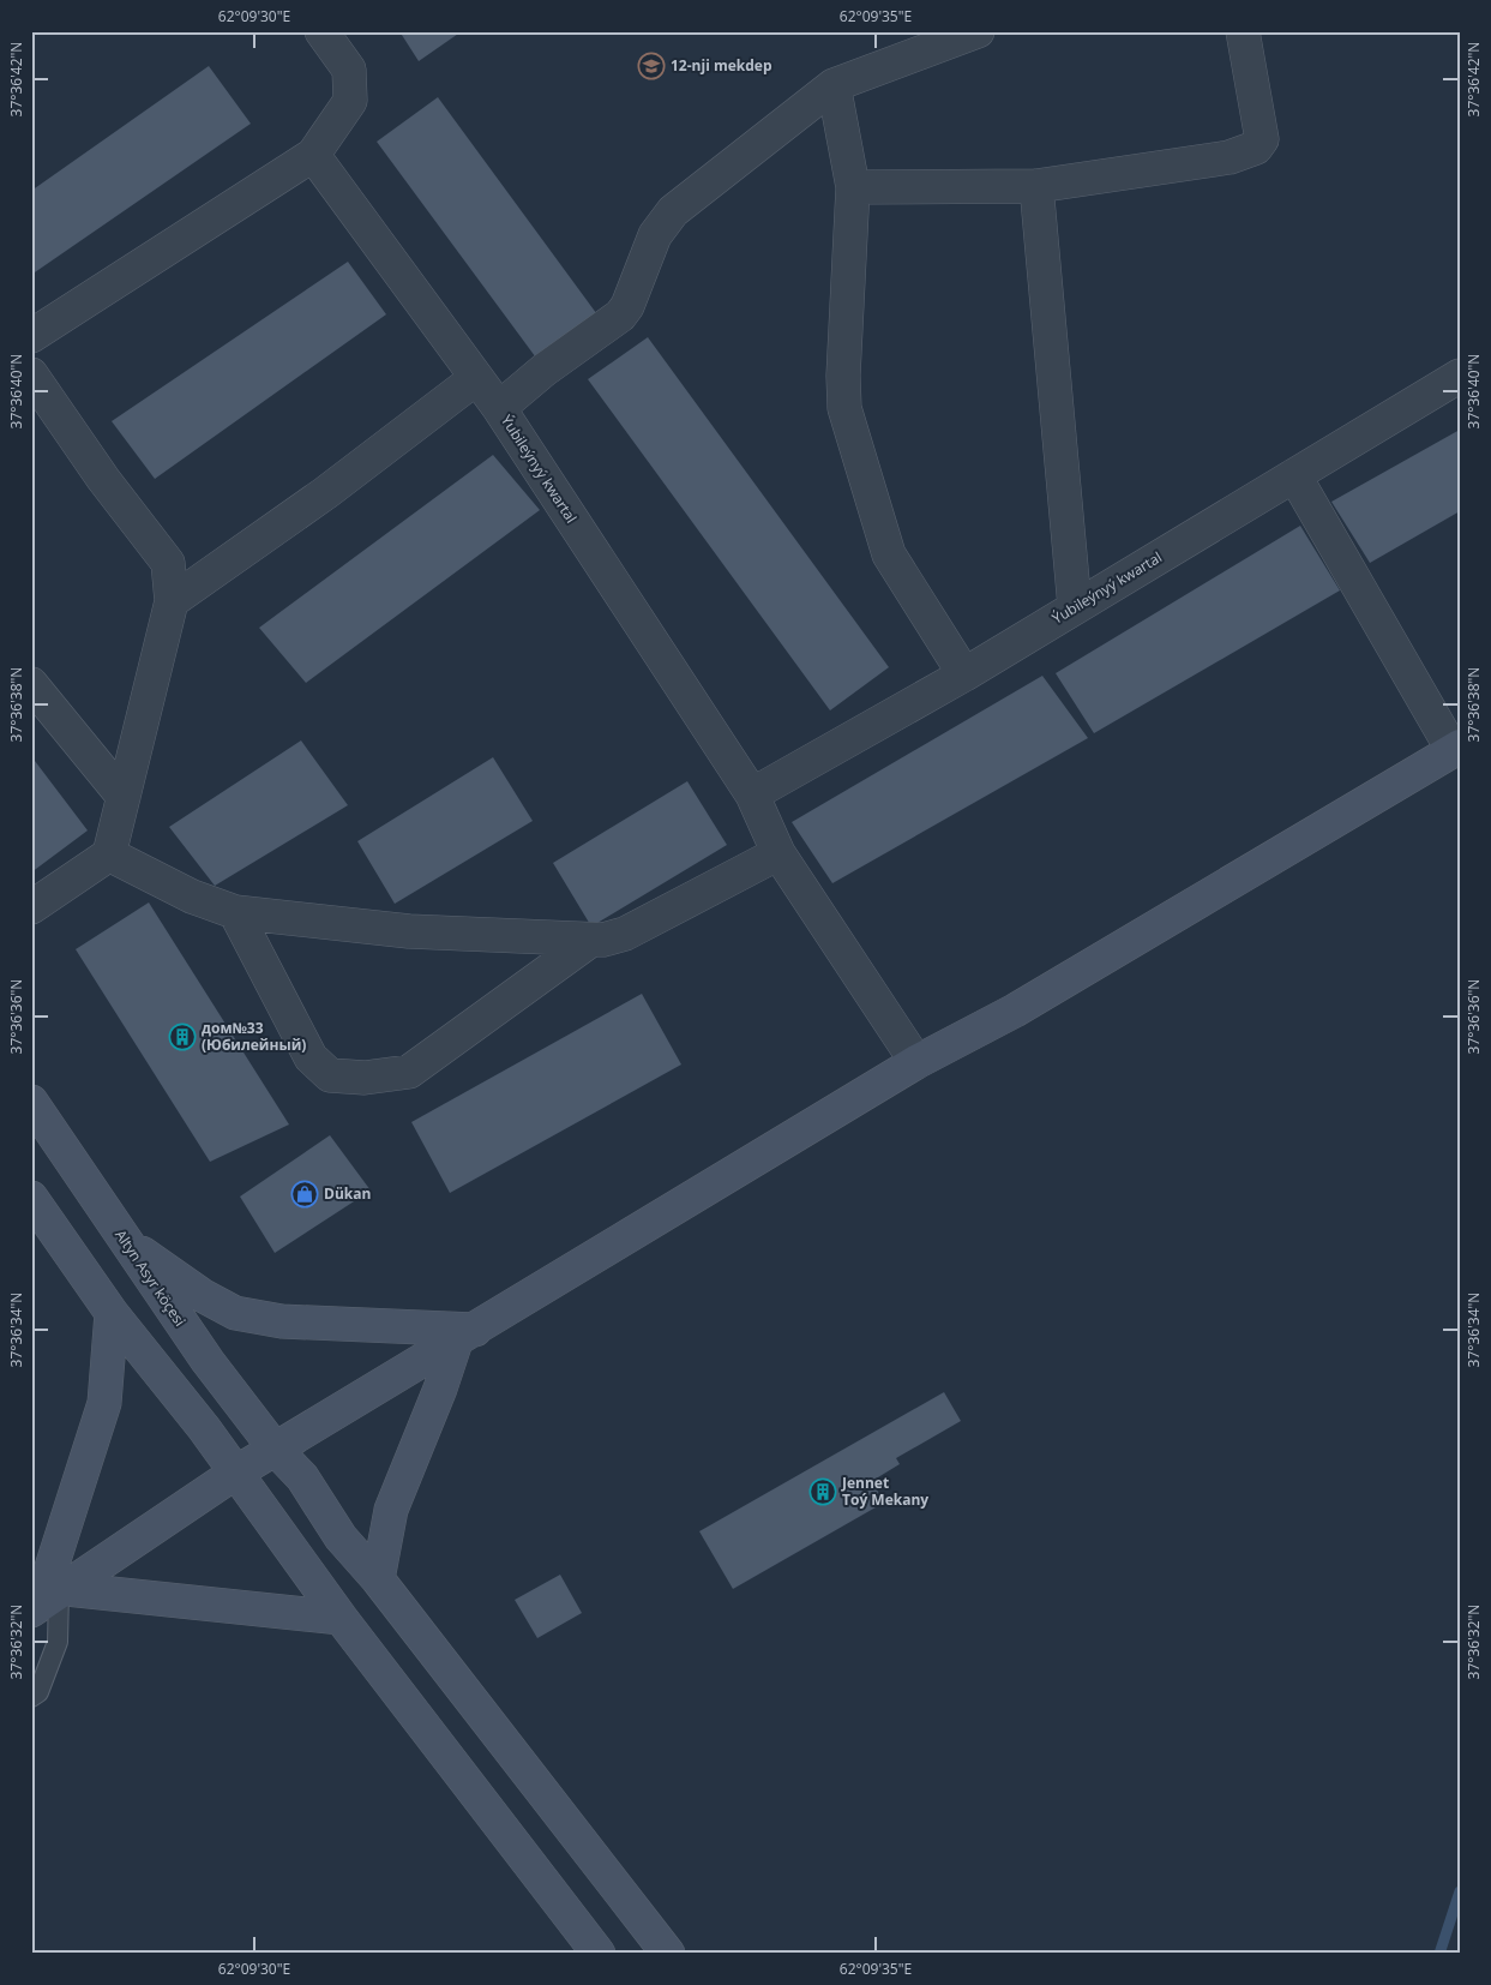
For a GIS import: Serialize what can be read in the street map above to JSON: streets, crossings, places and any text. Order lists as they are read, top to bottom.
{
  "streets": {
    "street": ["Ýubileýnyý kwartal", "Altyn Asyr köçesi"]
  },
  "places": {
    "school or university": ["12-nji mekdep"],
    "building": ["дом№33 (Юбилейный)", "Jennet Toý Mekany"],
    "shop": ["Dükan"]
  },
  "coordinates": [
    "62°09'30\"E",
    "62°09'35\"E",
    "37°36'42\"N",
    "37°36'40\"N",
    "37°36'38\"N",
    "37°36'36\"N",
    "37°36'34\"N",
    "37°36'32\"N"
  ]
}
